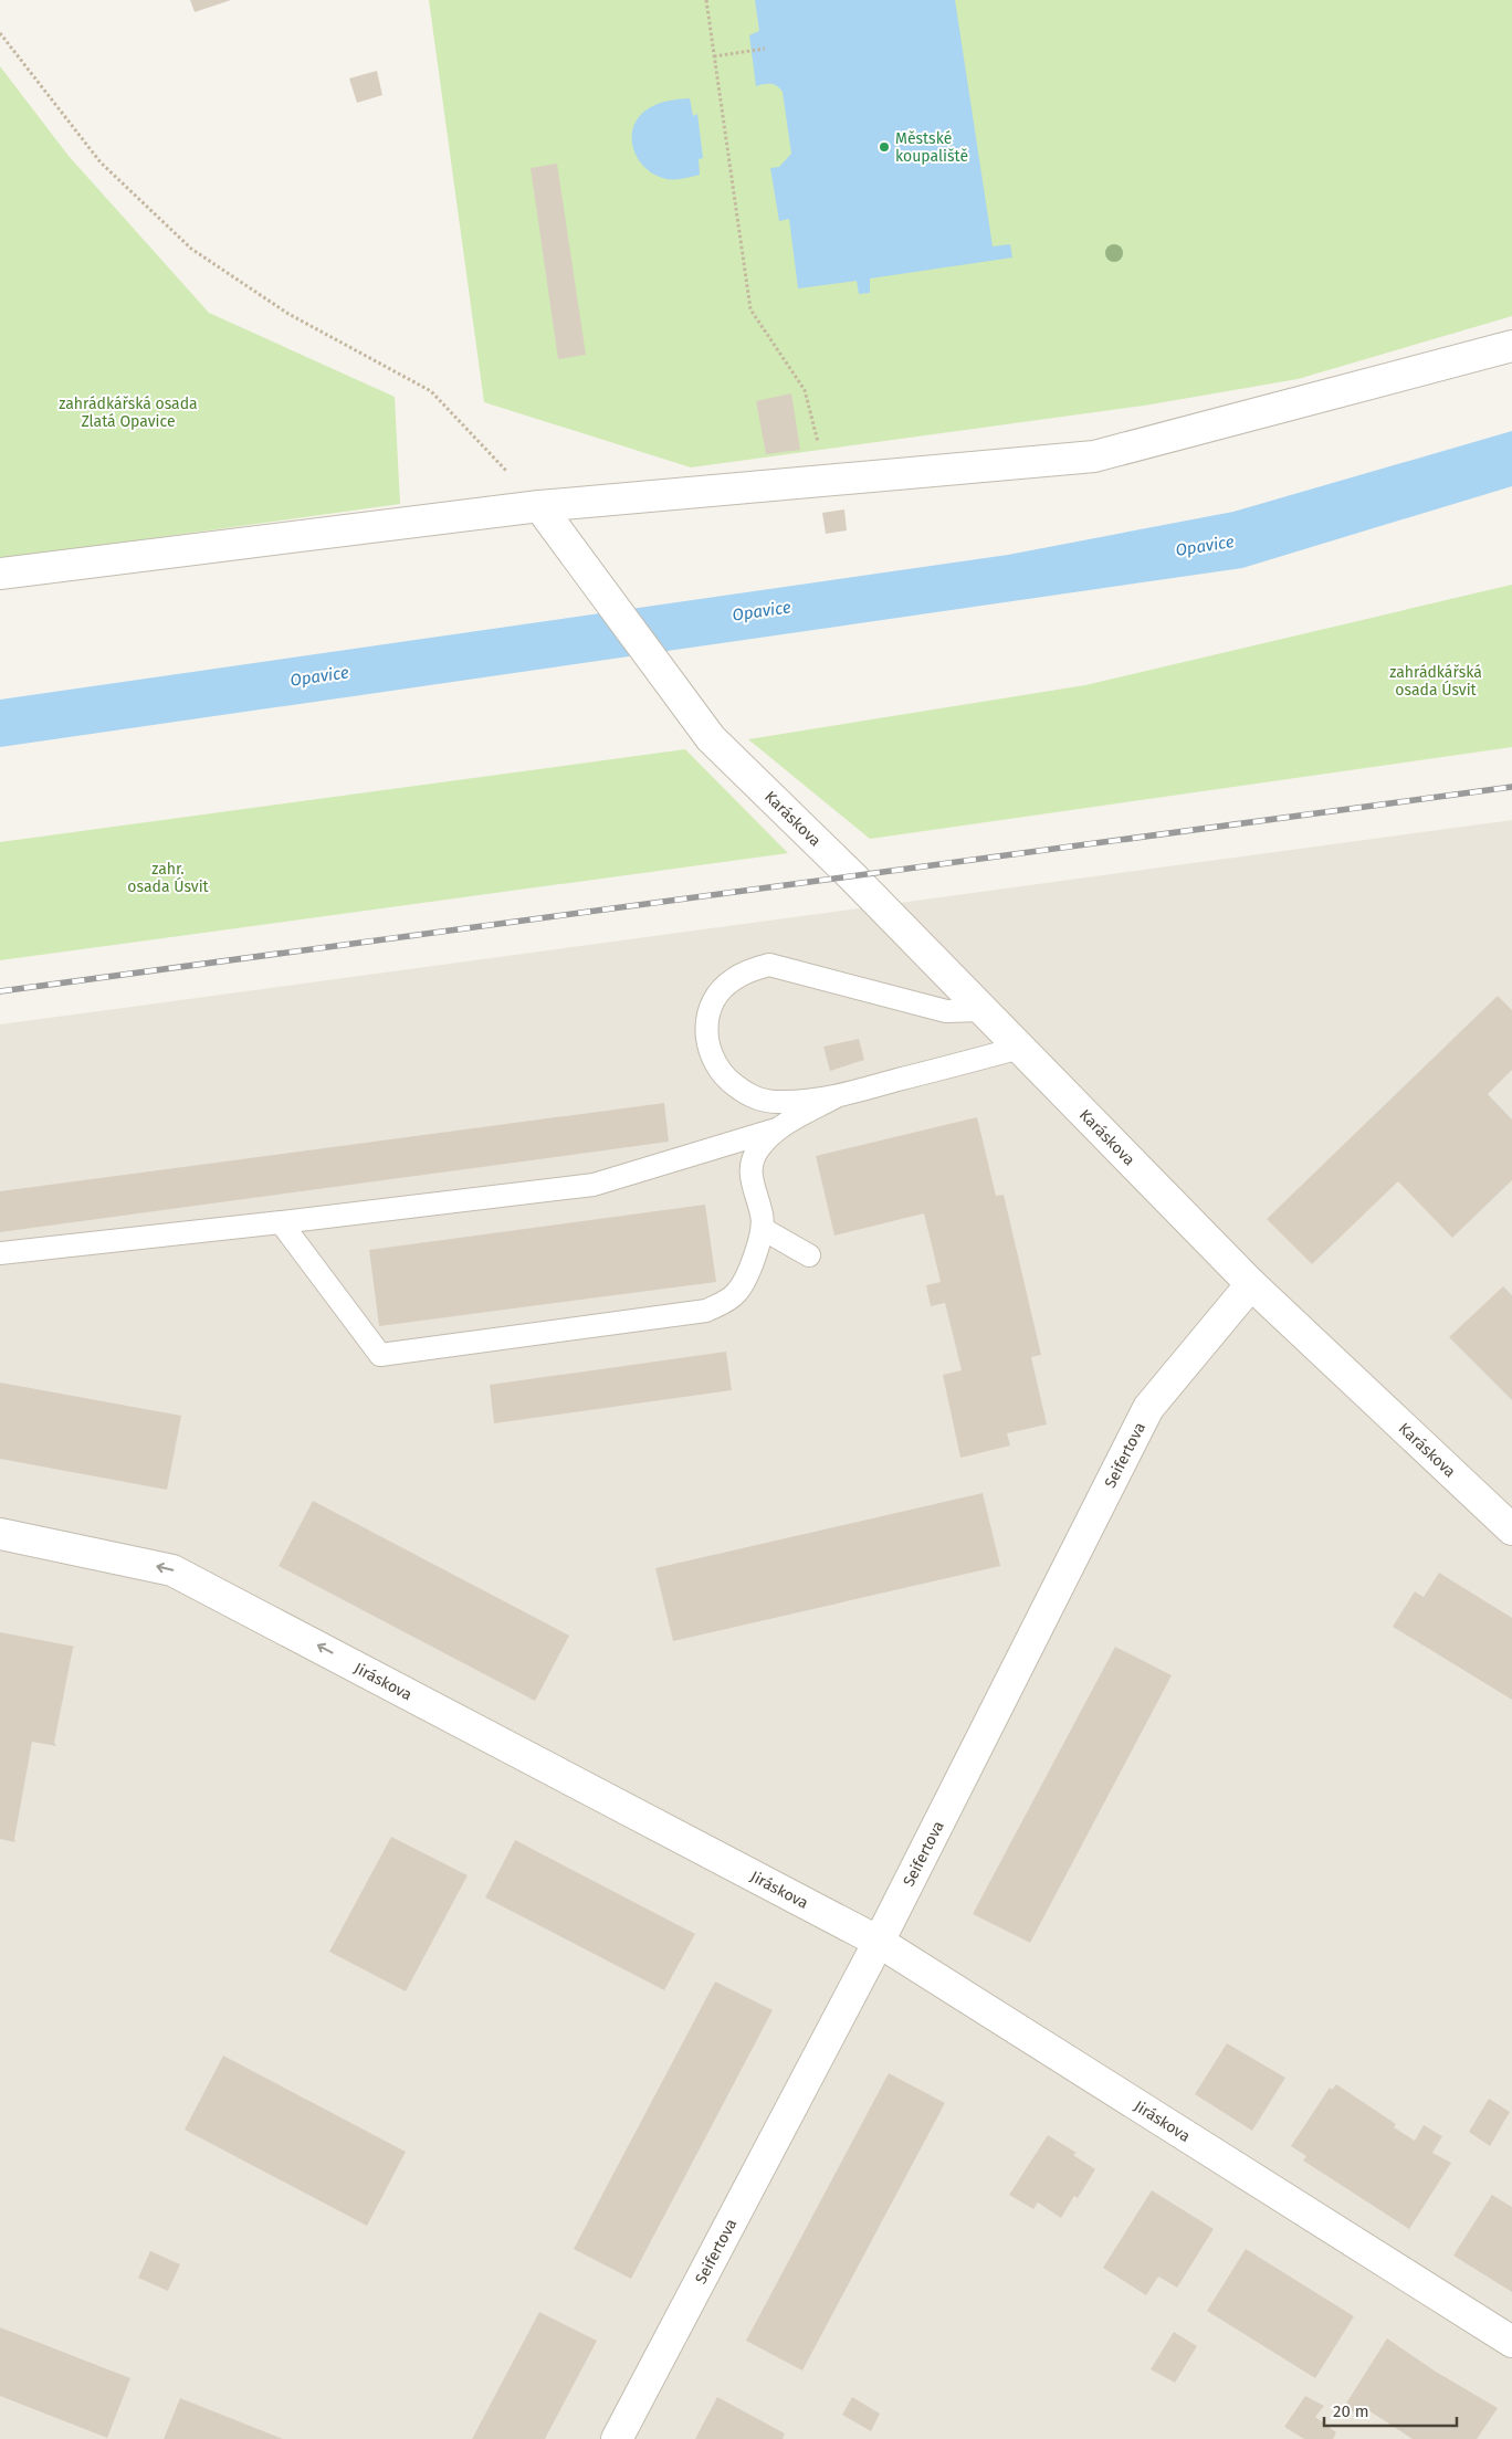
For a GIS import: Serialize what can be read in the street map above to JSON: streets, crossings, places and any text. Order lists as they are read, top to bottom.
{
  "streets": {
    "street": ["Karáskova", "Seifertova", "Jiráskova"]
  },
  "crossings": [
    ["Karáskova", "Seifertova"],
    ["Seifertova", "Jiráskova"]
  ],
  "one_way": ["Jiráskova"],
  "water": ["Opavice"],
  "parks": ["zahrádkářská osada Zlatá Opavice", "zahrádkářská osada Úsvit", "zahr. osada Úsvit"],
  "places": ["Městské koupaliště"],
  "scale_bar": "20 m"
}
